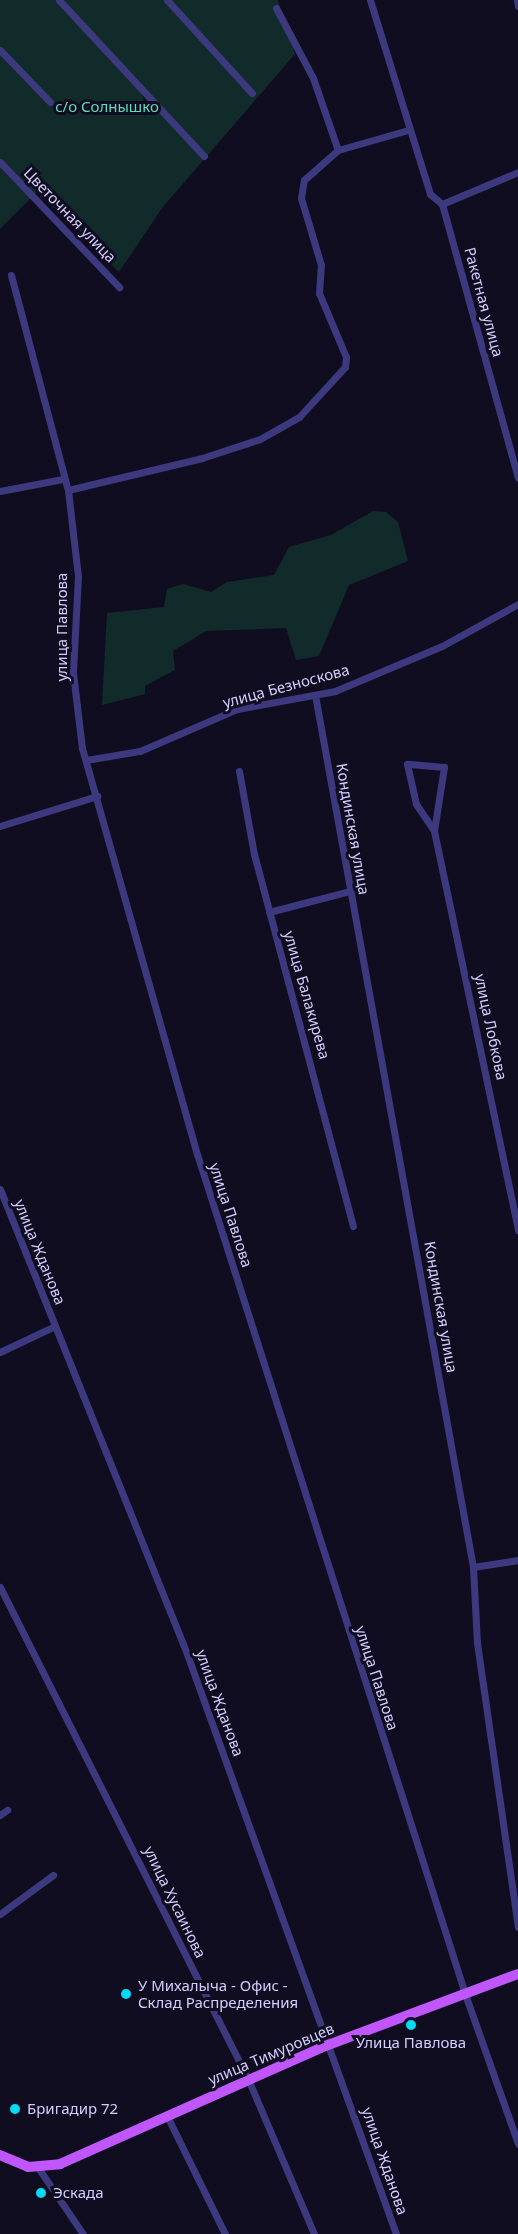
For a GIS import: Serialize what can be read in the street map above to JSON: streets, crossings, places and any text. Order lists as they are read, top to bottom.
{
  "streets": {
    "main road": ["улица Тимуровцев"],
    "street": [
      "Цветочная улица",
      "Ракетная улица",
      "улица Павлова",
      "улица Безноскова",
      "Кондинская улица",
      "улица Балакирева",
      "улица Лобкова",
      "улица Жданова",
      "улица Хусаинова"
    ]
  },
  "crossings": [
    ["улица Павлова", "улица Безноскова"],
    ["улица Павлова", "улица Тимуровцев"],
    ["улица Безноскова", "Кондинская улица"],
    ["улица Жданова", "улица Тимуровцев"],
    ["улица Хусаинова", "улица Тимуровцев"]
  ],
  "parks": ["с/о Солнышко"],
  "places": [
    "У Михалыча - Офис - Склад Распределения",
    "Улица Павлова",
    "Бригадир 72",
    "Эскада"
  ]
}
